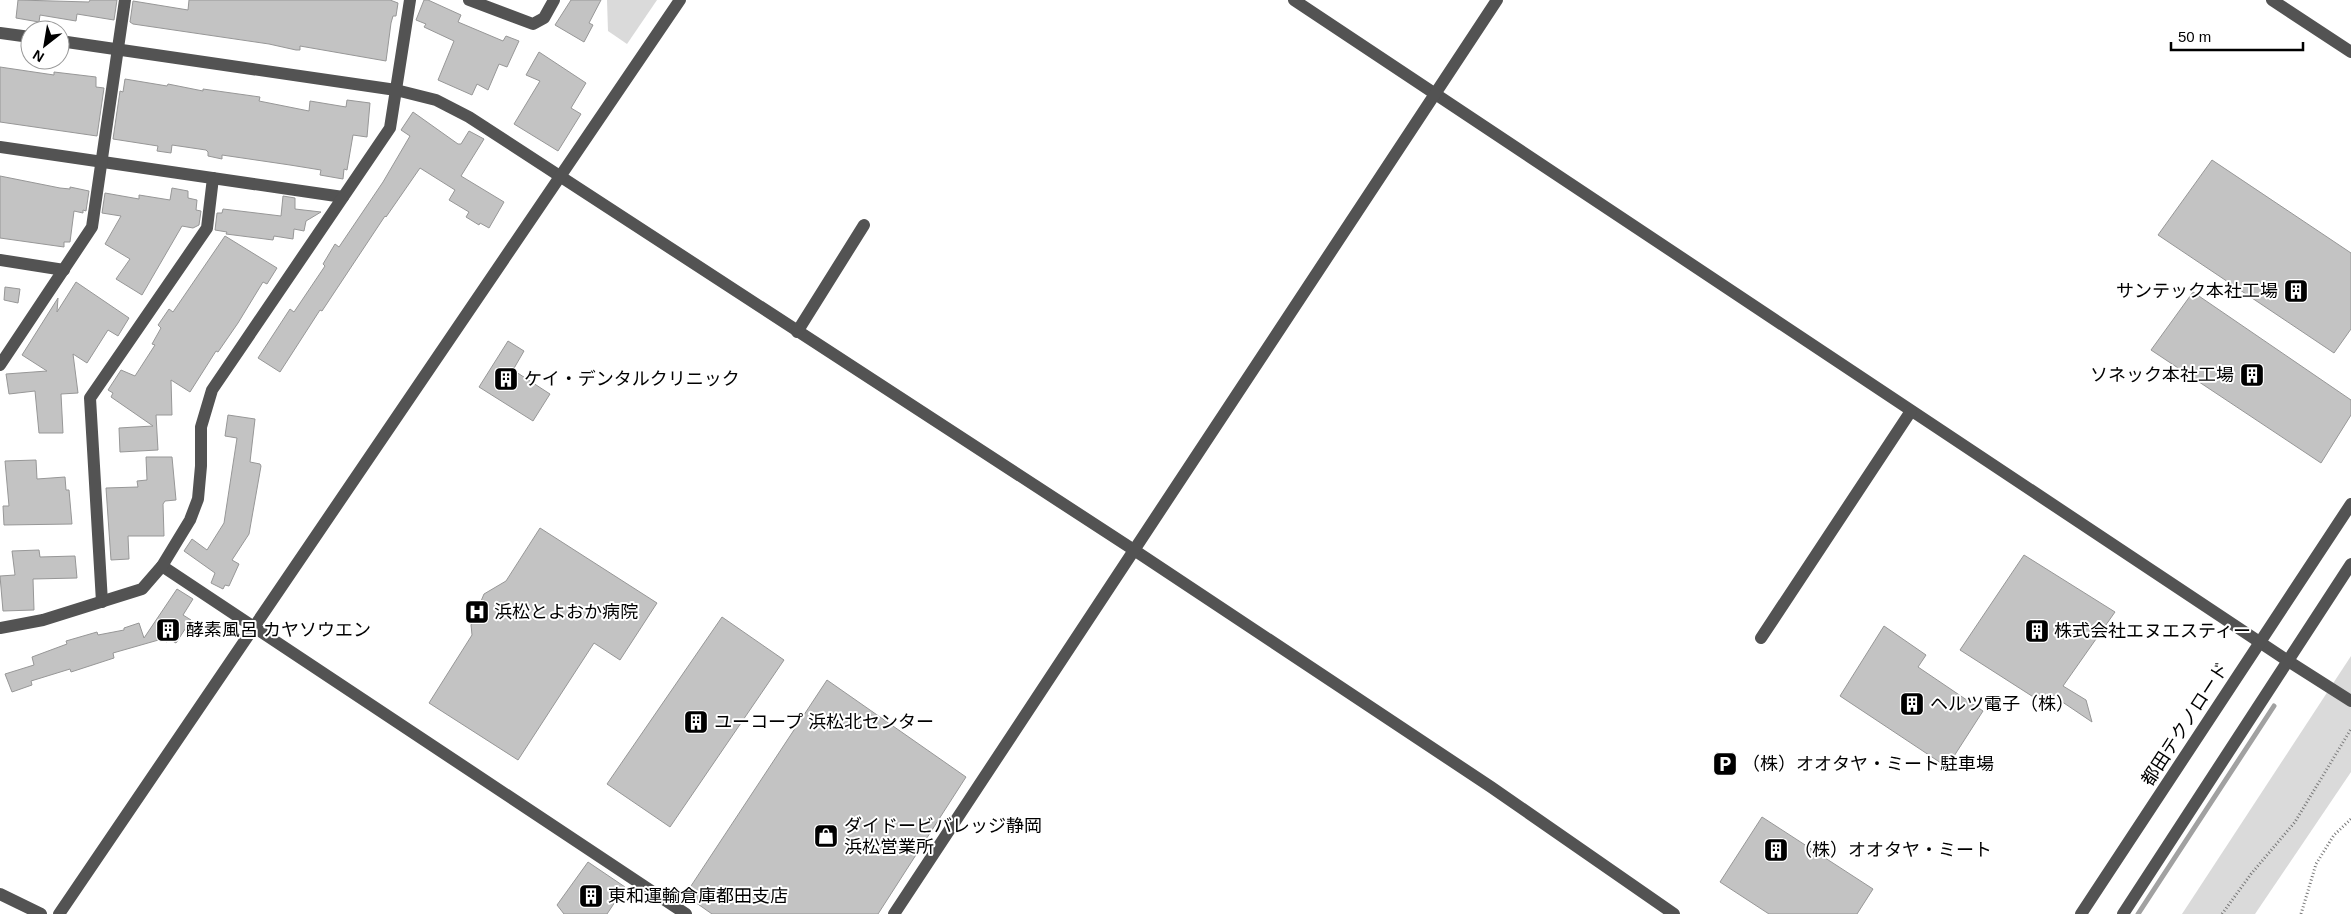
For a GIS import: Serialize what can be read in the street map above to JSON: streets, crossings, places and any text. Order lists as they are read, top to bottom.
{
  "streets": {
    "street": ["都田テクノロード"]
  },
  "places": {
    "building": [
      "サンテック本社工場",
      "ソネック本社工場",
      "ケイ・デンタルクリニック",
      "酵素風呂 カヤソウエン",
      "株式会社エヌエスティー",
      "ヘルツ電子（株）",
      "ユーコープ 浜松北センター",
      "（株）オオタヤ・ミート",
      "東和運輸倉庫都田支店"
    ],
    "hospital": ["浜松とよおか病院"],
    "parking": ["（株）オオタヤ・ミート駐車場"],
    "shop": ["ダイドービバレッジ静岡 浜松営業所"]
  },
  "scale_bar": "50 m",
  "north": "bottom left"
}
